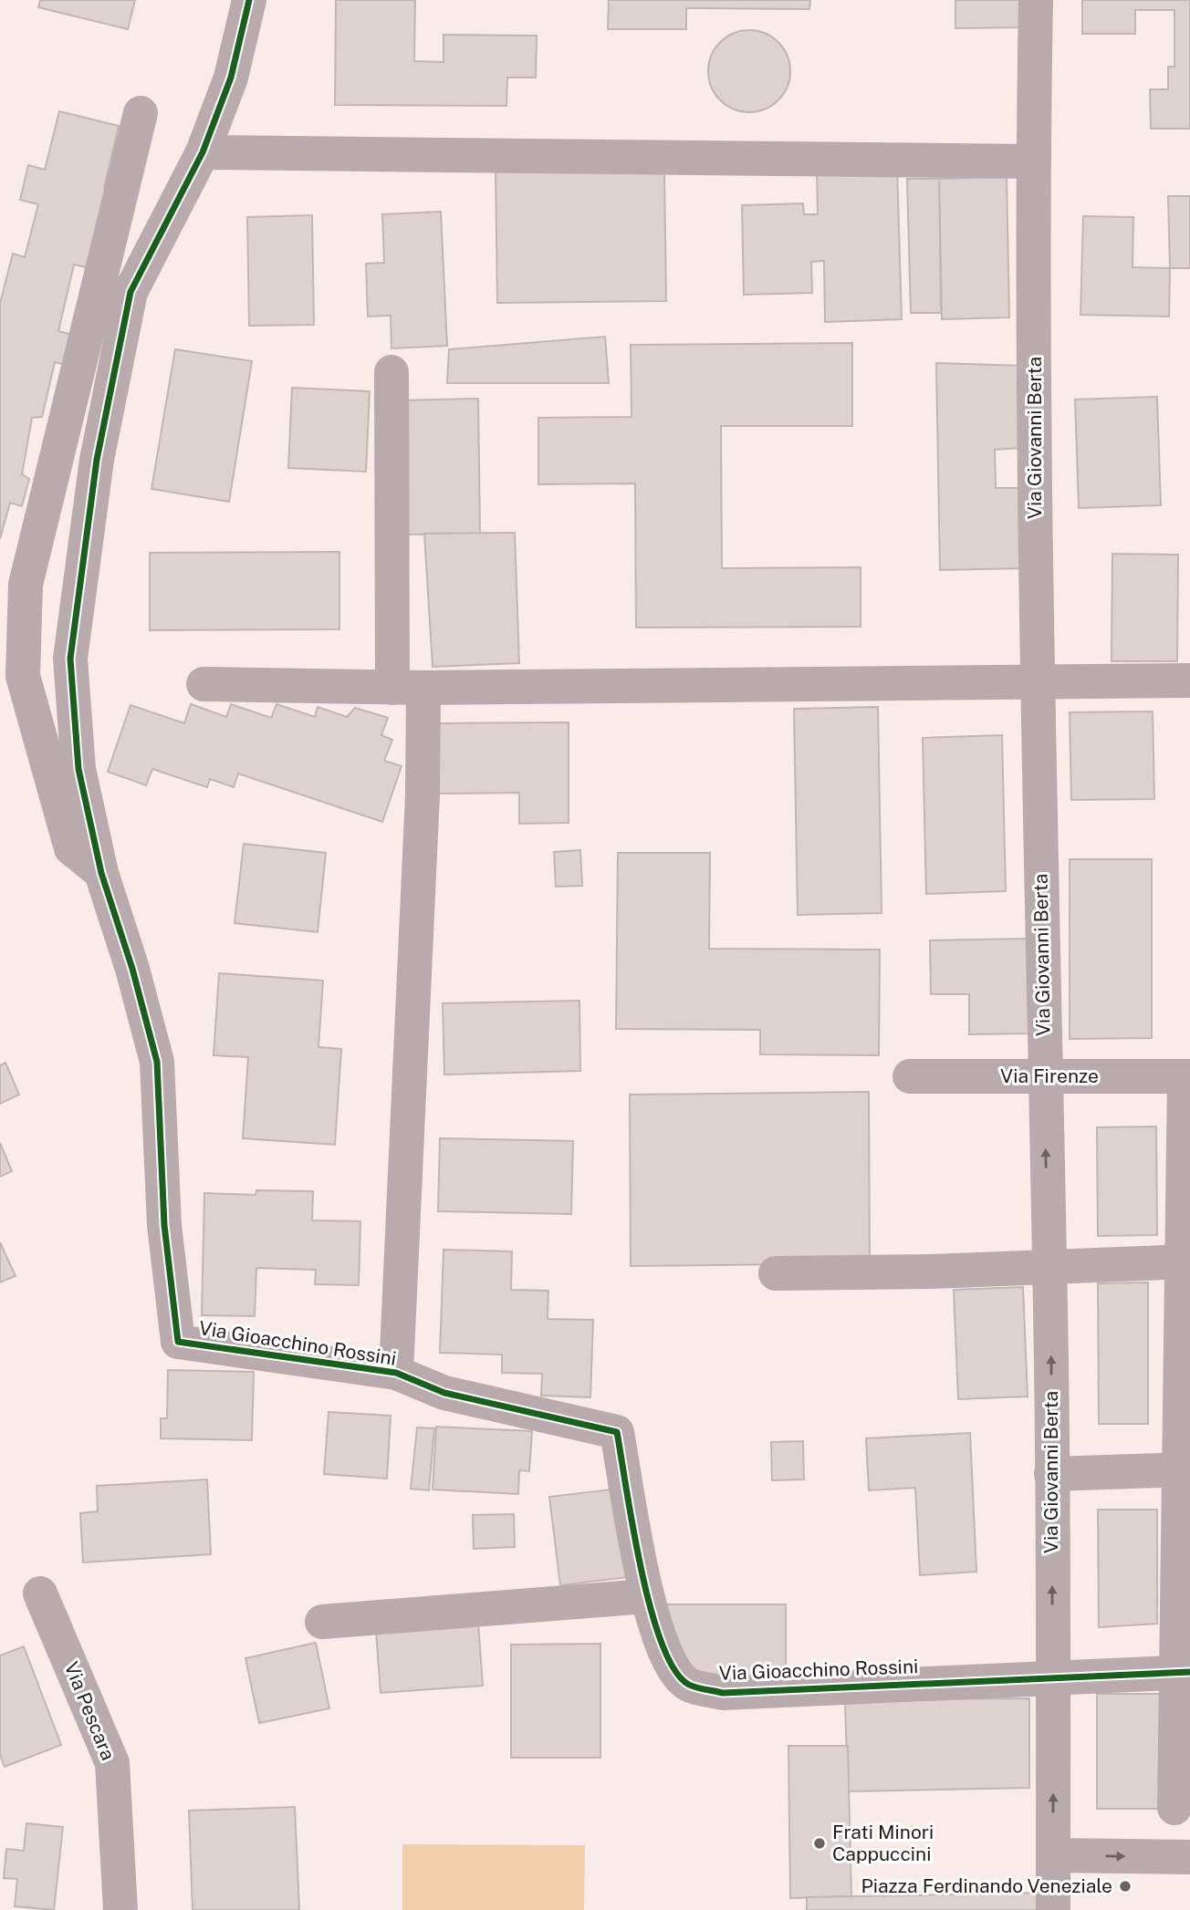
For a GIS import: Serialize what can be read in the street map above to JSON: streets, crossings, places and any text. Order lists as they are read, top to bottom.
{
  "streets": {
    "street": [
      "Via Giovanni Berta",
      "Via Firenze",
      "Via Gioacchino Rossini",
      "Via Pescara"
    ]
  },
  "crossings": [
    ["Via Giovanni Berta", "Via Firenze"],
    ["Via Giovanni Berta", "Via Gioacchino Rossini"]
  ],
  "places": ["Frati Minori Cappuccini", "Piazza Ferdinando Veneziale"]
}
